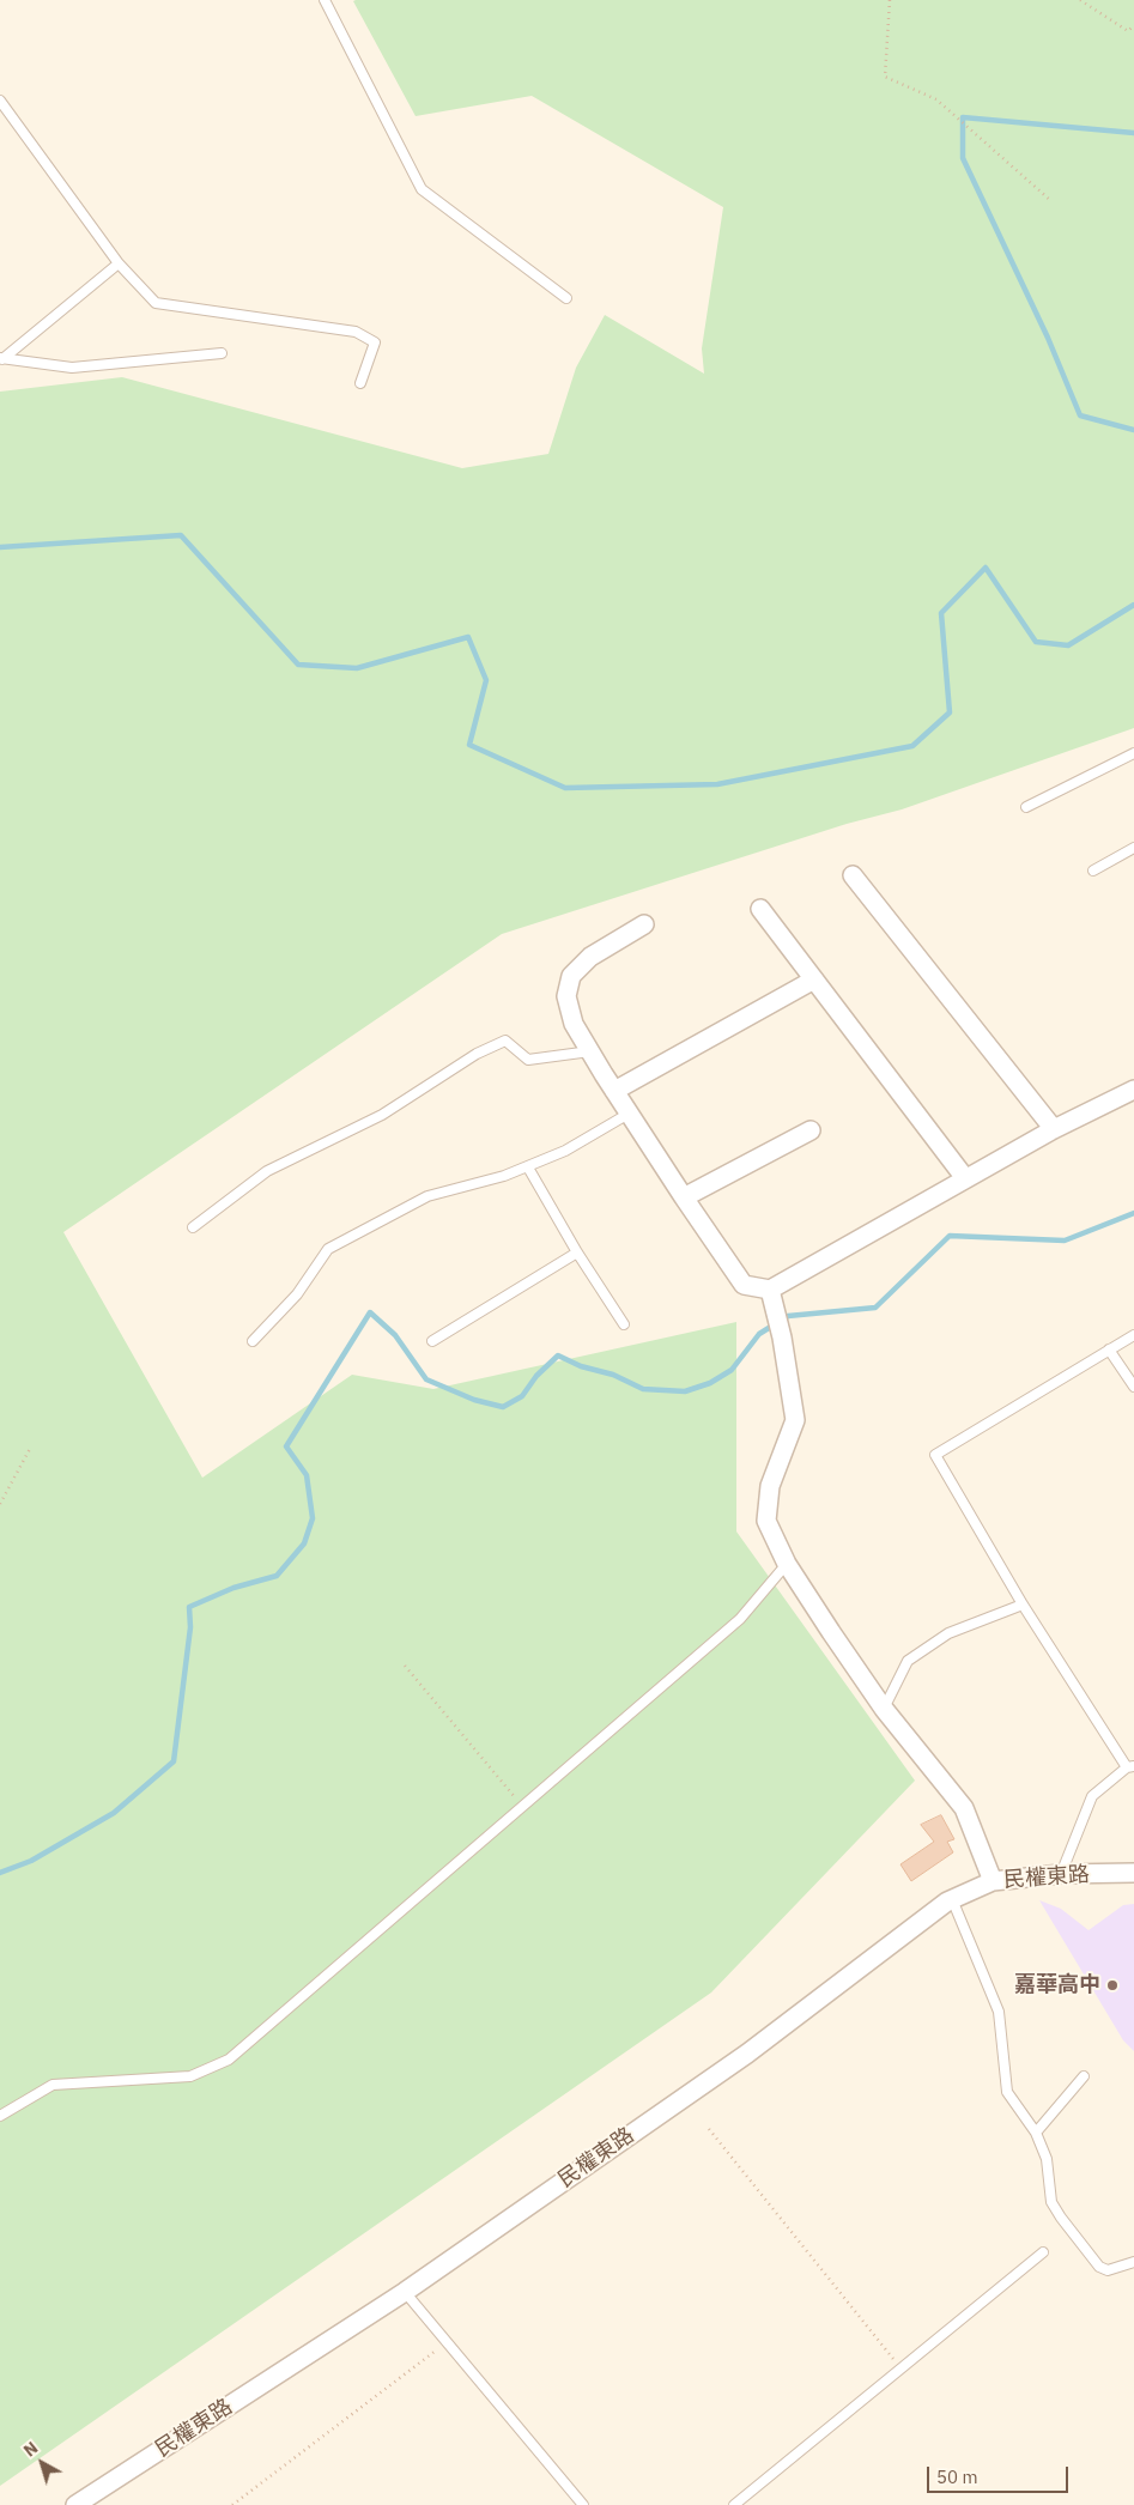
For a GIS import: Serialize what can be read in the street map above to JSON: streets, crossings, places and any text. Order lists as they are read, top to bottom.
{
  "streets": {
    "street": ["民權東路"]
  },
  "places": ["嘉華高中"],
  "scale_bar": "50 m",
  "north": "top left"
}
